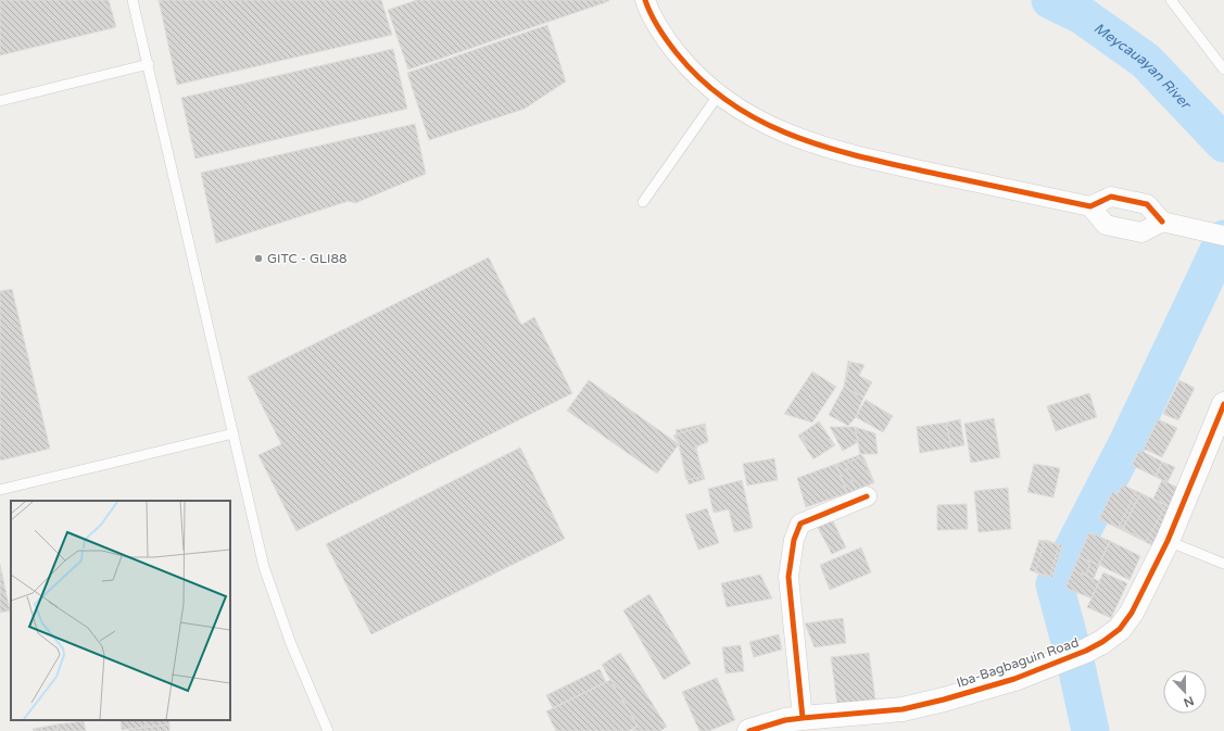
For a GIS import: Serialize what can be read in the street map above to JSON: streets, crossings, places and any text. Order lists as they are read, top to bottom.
{
  "streets": {
    "street": ["Iba-Bagbaguin Road"]
  },
  "water": ["Meycauayan River"],
  "places": ["GITC - GLI88"],
  "north": "bottom"
}
